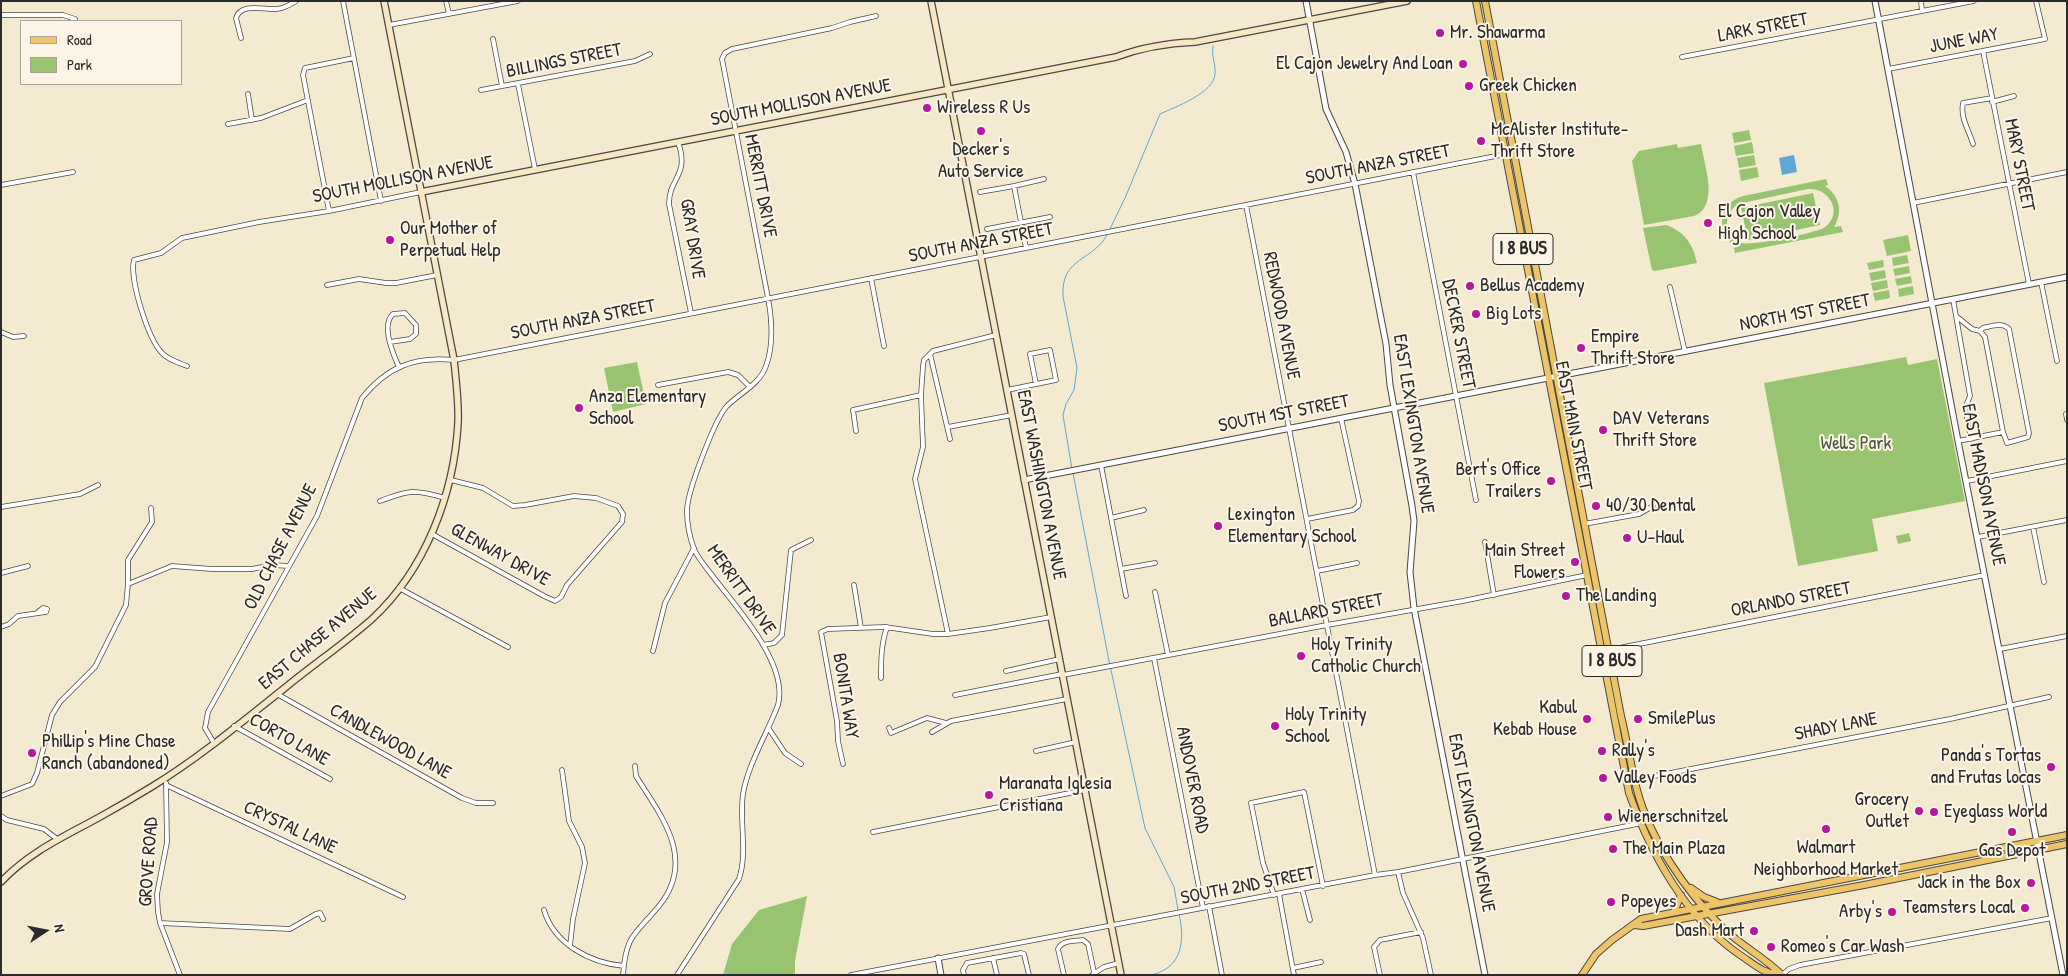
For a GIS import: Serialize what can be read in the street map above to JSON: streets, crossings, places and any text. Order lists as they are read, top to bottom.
{
  "streets": {
    "main road": [
      "SOUTH MOLLISON AVENUE",
      "I 8 BUS",
      "EAST MAIN STREET",
      "EAST WASHINGTON AVENUE",
      "EAST CHASE AVENUE"
    ],
    "street": [
      "LARK STREET",
      "JUNE WAY",
      "BILLINGS STREET",
      "SOUTH ANZA STREET",
      "MARY STREET",
      "MERRITT DRIVE",
      "GRAY DRIVE",
      "NORTH 1ST STREET",
      "REDWOOD AVENUE",
      "DECKER STREET",
      "SOUTH 1ST STREET",
      "EAST LEXINGTON AVENUE",
      "EAST MADISON AVENUE",
      "OLD CHASE AVENUE",
      "GLENWAY DRIVE",
      "ORLANDO STREET",
      "BALLARD STREET",
      "BONITA WAY",
      "SHADY LANE",
      "CORTO LANE",
      "CANDLEWOOD LANE",
      "ANDOVER ROAD",
      "CRYSTAL LANE",
      "GROVE ROAD",
      "SOUTH 2ND STREET"
    ]
  },
  "crossings": [
    ["LARK STREET", "EAST MADISON AVENUE"],
    ["JUNE WAY", "MARY STREET"],
    ["JUNE WAY", "EAST MADISON AVENUE"],
    ["SOUTH MOLLISON AVENUE", "MERRITT DRIVE"],
    ["SOUTH MOLLISON AVENUE", "GRAY DRIVE"],
    ["SOUTH MOLLISON AVENUE", "EAST LEXINGTON AVENUE"],
    ["SOUTH MOLLISON AVENUE", "EAST WASHINGTON AVENUE"],
    ["SOUTH MOLLISON AVENUE", "EAST CHASE AVENUE"],
    ["SOUTH ANZA STREET", "MERRITT DRIVE"],
    ["SOUTH ANZA STREET", "GRAY DRIVE"],
    ["SOUTH ANZA STREET", "REDWOOD AVENUE"],
    ["SOUTH ANZA STREET", "DECKER STREET"],
    ["SOUTH ANZA STREET", "EAST LEXINGTON AVENUE"],
    ["SOUTH ANZA STREET", "EAST MAIN STREET"],
    ["SOUTH ANZA STREET", "EAST WASHINGTON AVENUE"],
    ["SOUTH ANZA STREET", "OLD CHASE AVENUE"],
    ["SOUTH ANZA STREET", "EAST CHASE AVENUE"],
    ["MARY STREET", "NORTH 1ST STREET"],
    ["NORTH 1ST STREET", "SOUTH 1ST STREET"],
    ["NORTH 1ST STREET", "EAST MAIN STREET"],
    ["NORTH 1ST STREET", "EAST MADISON AVENUE"],
    ["REDWOOD AVENUE", "SOUTH 1ST STREET"],
    ["REDWOOD AVENUE", "BALLARD STREET"],
    ["REDWOOD AVENUE", "SOUTH 2ND STREET"],
    ["DECKER STREET", "SOUTH 1ST STREET"],
    ["SOUTH 1ST STREET", "EAST LEXINGTON AVENUE"],
    ["SOUTH 1ST STREET", "EAST MAIN STREET"],
    ["SOUTH 1ST STREET", "EAST WASHINGTON AVENUE"],
    ["EAST LEXINGTON AVENUE", "BALLARD STREET"],
    ["EAST LEXINGTON AVENUE", "SOUTH 2ND STREET"],
    ["EAST MAIN STREET", "ORLANDO STREET"],
    ["EAST MAIN STREET", "BALLARD STREET"],
    ["EAST MAIN STREET", "SHADY LANE"],
    ["EAST MAIN STREET", "SOUTH 2ND STREET"],
    ["EAST WASHINGTON AVENUE", "BALLARD STREET"],
    ["EAST WASHINGTON AVENUE", "SOUTH 2ND STREET"],
    ["EAST MADISON AVENUE", "ORLANDO STREET"],
    ["EAST MADISON AVENUE", "SHADY LANE"],
    ["OLD CHASE AVENUE", "EAST CHASE AVENUE"],
    ["GLENWAY DRIVE", "EAST CHASE AVENUE"],
    ["BALLARD STREET", "ANDOVER ROAD"],
    ["EAST CHASE AVENUE", "CORTO LANE"],
    ["EAST CHASE AVENUE", "CANDLEWOOD LANE"],
    ["EAST CHASE AVENUE", "CRYSTAL LANE"],
    ["EAST CHASE AVENUE", "GROVE ROAD"],
    ["ANDOVER ROAD", "SOUTH 2ND STREET"],
    ["CRYSTAL LANE", "GROVE ROAD"]
  ],
  "parks": ["Wells Park"],
  "places": [
    "Mr. Shawarma",
    "El Cajon Jewelry And Loan",
    "Greek Chicken",
    "Wireless R Us",
    "Decker's Auto Service",
    "McAlister Institute- Thrift Store",
    "El Cajon Valley High School",
    "Our Mother of Perpetual Help",
    "Bellus Academy",
    "Big Lots",
    "Empire Thrift Store",
    "Anza Elementary School",
    "DAV Veterans Thrift Store",
    "Bert's Office Trailers",
    "40/30 Dental",
    "Lexington Elementary School",
    "U-Haul",
    "Main Street Flowers",
    "The Landing",
    "Holy Trinity Catholic Church",
    "Kabul Kebab House",
    "SmilePlus",
    "Holy Trinity School",
    "Rally's",
    "Phillip's Mine Chase Ranch (abandoned)",
    "Panda's Tortas and Frutas locas",
    "Valley Foods",
    "Maranata Iglesia Cristiana",
    "Grocery Outlet",
    "Eyeglass World",
    "Wienerschnitzel",
    "Walmart Neighborhood Market",
    "Gas Depot",
    "The Main Plaza",
    "Jack in the Box",
    "Popeyes",
    "Teamsters Local",
    "Arby's",
    "Dash Mart",
    "Romeo's Car Wash"
  ],
  "legend": ["Road", "Park"],
  "north": "right"
}
